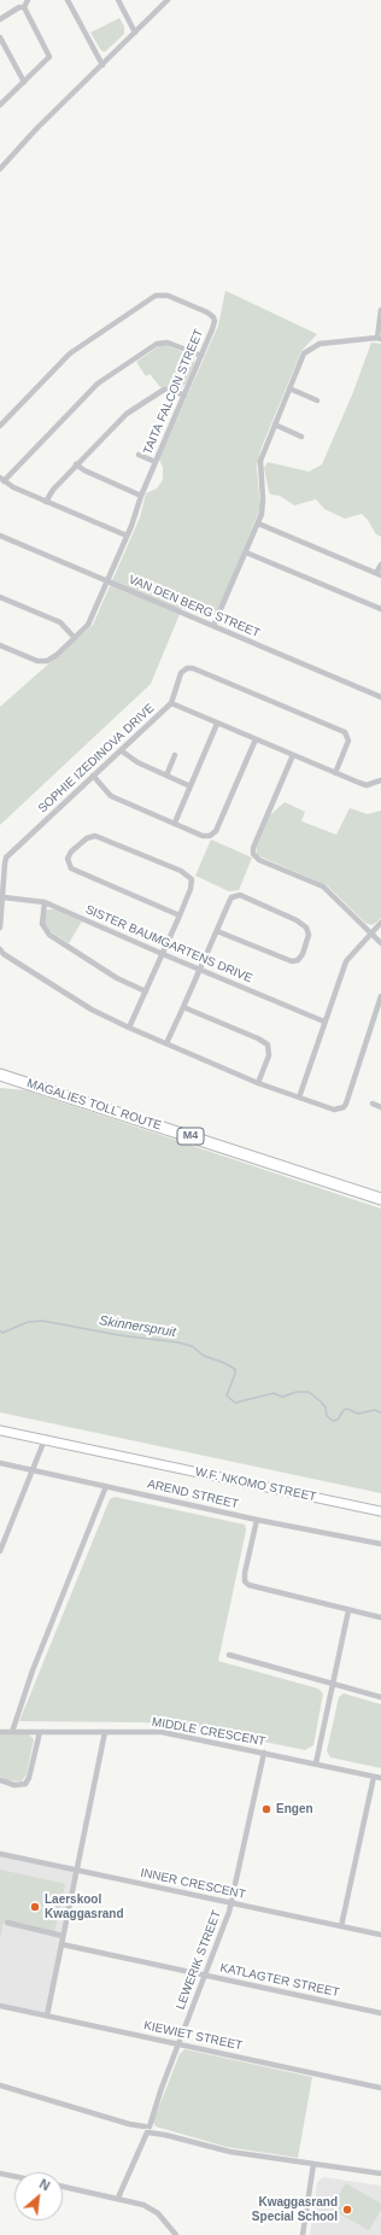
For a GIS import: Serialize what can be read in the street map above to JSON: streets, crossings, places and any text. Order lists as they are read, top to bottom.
{
  "streets": {
    "highway": ["MAGALIES TOLL ROUTE", "M4"],
    "main road": ["W.F. NKOMO STREET"],
    "street": [
      "TAITA FALCON STREET",
      "VAN DEN BERG STREET",
      "SOPHIE IZEDINOVA DRIVE",
      "SISTER BAUMGARTENS DRIVE",
      "AREND STREET",
      "MIDDLE CRESCENT",
      "INNER CRESCENT",
      "LEWERIK STREET",
      "KATLAGTER STREET",
      "KIEWIET STREET"
    ]
  },
  "crossings": [
    ["TAITA FALCON STREET", "VAN DEN BERG STREET"],
    ["SOPHIE IZEDINOVA DRIVE", "SISTER BAUMGARTENS DRIVE"],
    ["MIDDLE CRESCENT", "LEWERIK STREET"],
    ["INNER CRESCENT", "LEWERIK STREET"],
    ["LEWERIK STREET", "KATLAGTER STREET"],
    ["LEWERIK STREET", "KIEWIET STREET"]
  ],
  "water": ["Skinnerspruit"],
  "places": ["Engen", "Laerskool Kwaggasrand", "Kwaggasrand Special School"],
  "north": "top right"
}
